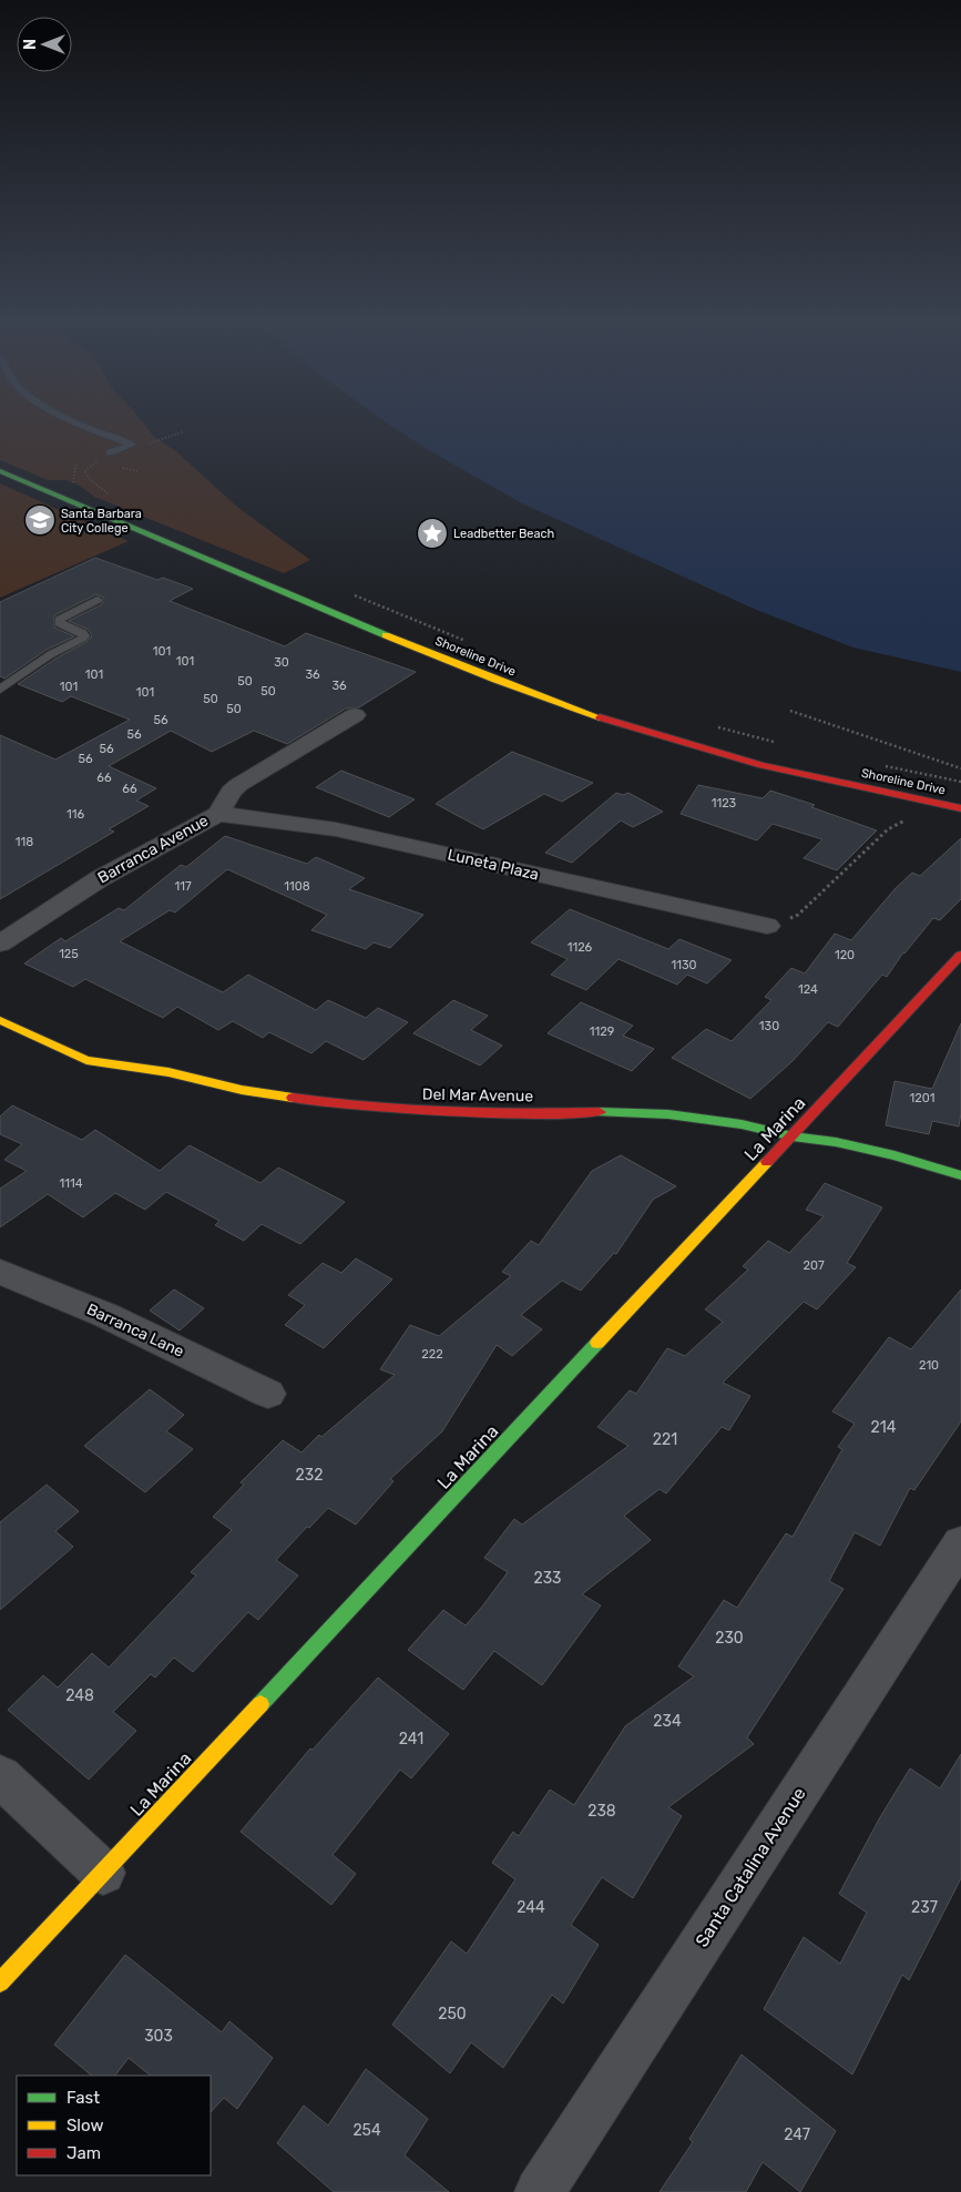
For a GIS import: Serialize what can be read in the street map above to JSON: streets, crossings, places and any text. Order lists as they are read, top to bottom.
{
  "streets": {
    "street": [
      "Shoreline Drive",
      "Barranca Avenue",
      "Luneta Plaza",
      "Del Mar Avenue",
      "La Marina",
      "Barranca Lane",
      "Santa Catalina Avenue"
    ]
  },
  "crossings": [
    ["Barranca Avenue", "Luneta Plaza"],
    ["Del Mar Avenue", "La Marina"]
  ],
  "places": {
    "school or university": ["Santa Barbara City College"],
    "place": ["Leadbetter Beach"]
  },
  "house_numbers": [
    "101",
    "101",
    "30",
    "101",
    "36",
    "50",
    "36",
    "101",
    "50",
    "101",
    "50",
    "50",
    "56",
    "56",
    "56",
    "56",
    "66",
    "66",
    "1123",
    "116",
    "118",
    "117",
    "1108",
    "1126",
    "125",
    "120",
    "1130",
    "124",
    "130",
    "1129",
    "1201",
    "1114",
    "207",
    "222",
    "210",
    "214",
    "221",
    "232",
    "233",
    "230",
    "248",
    "234",
    "241",
    "238",
    "244",
    "237",
    "250",
    "303",
    "254",
    "247"
  ],
  "legend": ["Fast", "Slow", "Jam"],
  "north": "left"
}
